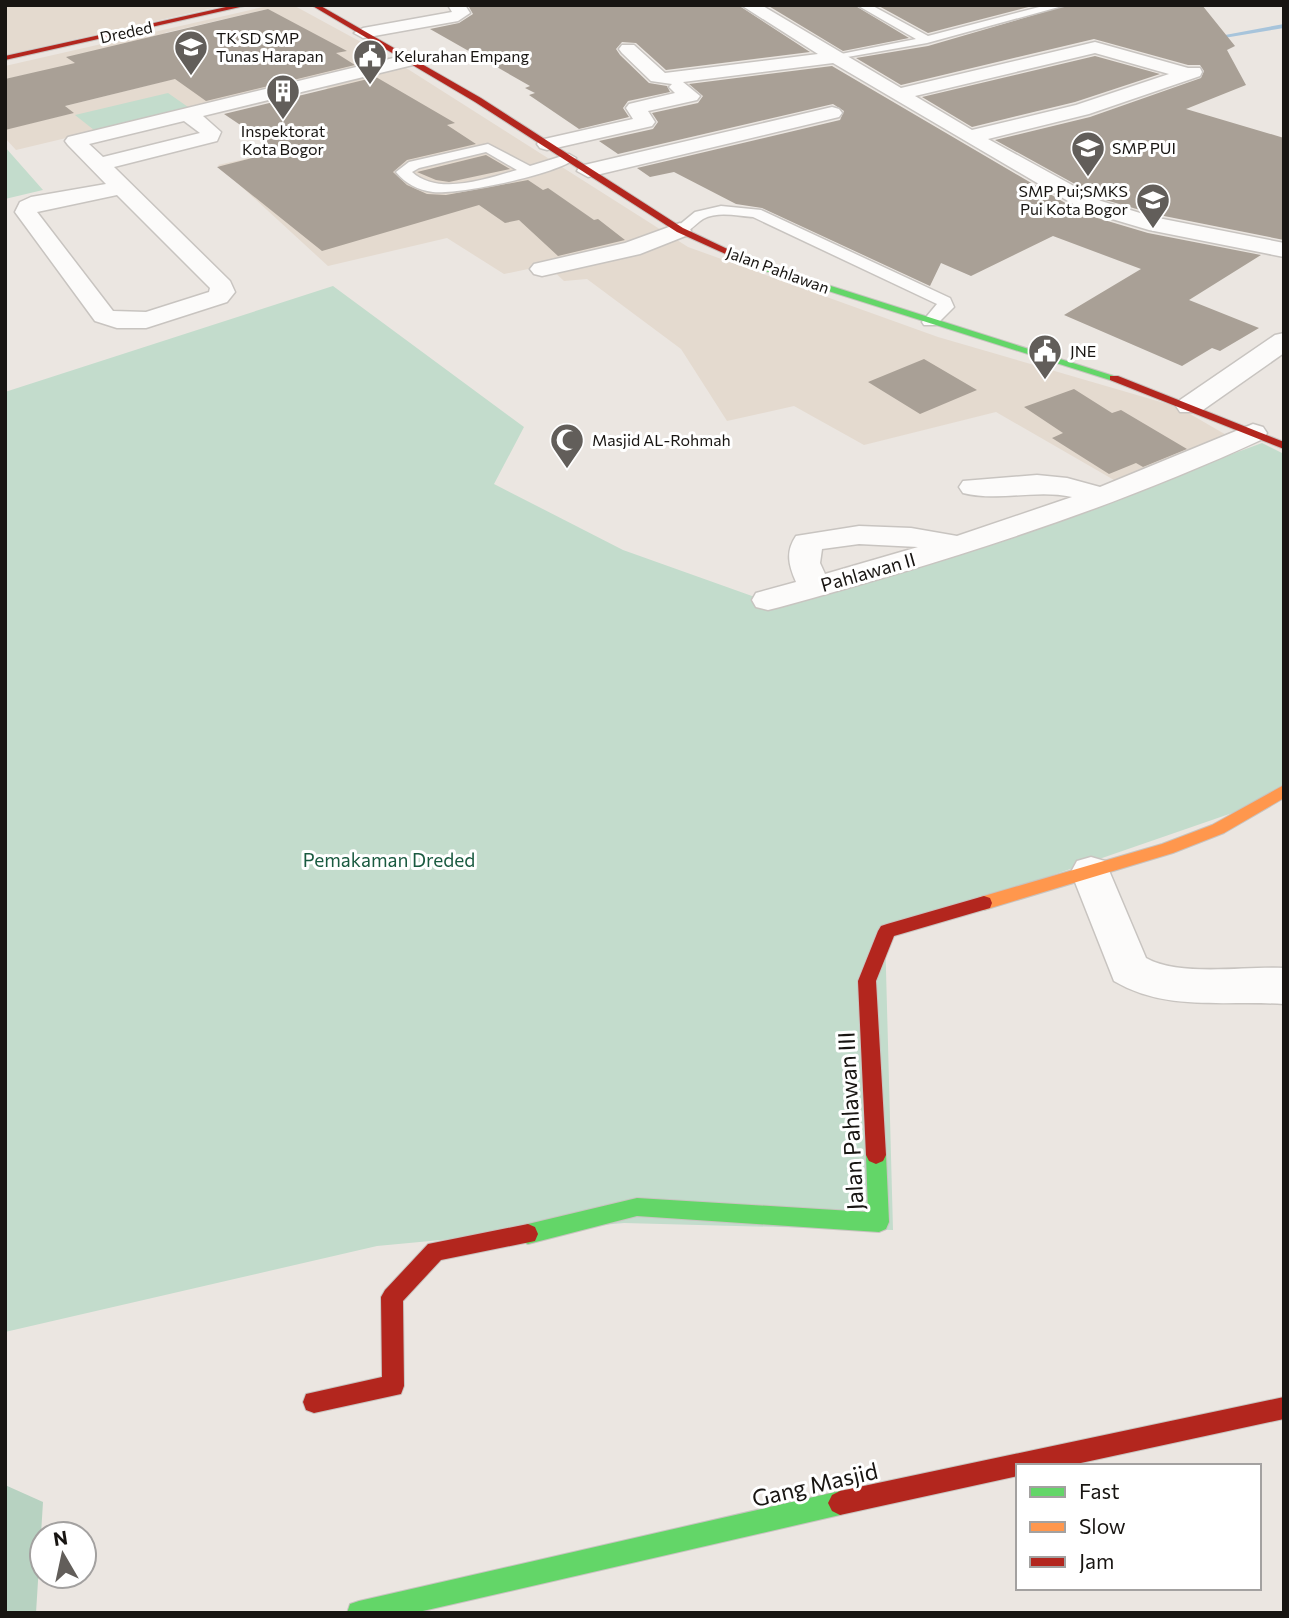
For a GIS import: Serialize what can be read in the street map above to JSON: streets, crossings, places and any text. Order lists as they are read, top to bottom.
{
  "streets": {
    "main road": [
      "Dreded",
      "Jalan Pahlawan",
      "Jalan Pahlawan III",
      "Gang Masjid"
    ],
    "street": ["Pahlawan II"]
  },
  "crossings": [
    ["Jalan Pahlawan", "Pahlawan II"]
  ],
  "parks": ["Pemakaman Dreded"],
  "places": {
    "school or university": ["TK SD SMP Tunas Harapan", "SMP PUI", "SMP Pui;SMKS Pui Kota Bogor"],
    "public building": ["Kelurahan Empang", "JNE"],
    "building": ["Inspektorat Kota Bogor"],
    "mosque": ["Masjid AL-Rohmah"]
  },
  "legend": ["Fast", "Slow", "Jam"],
  "north": "top"
}
